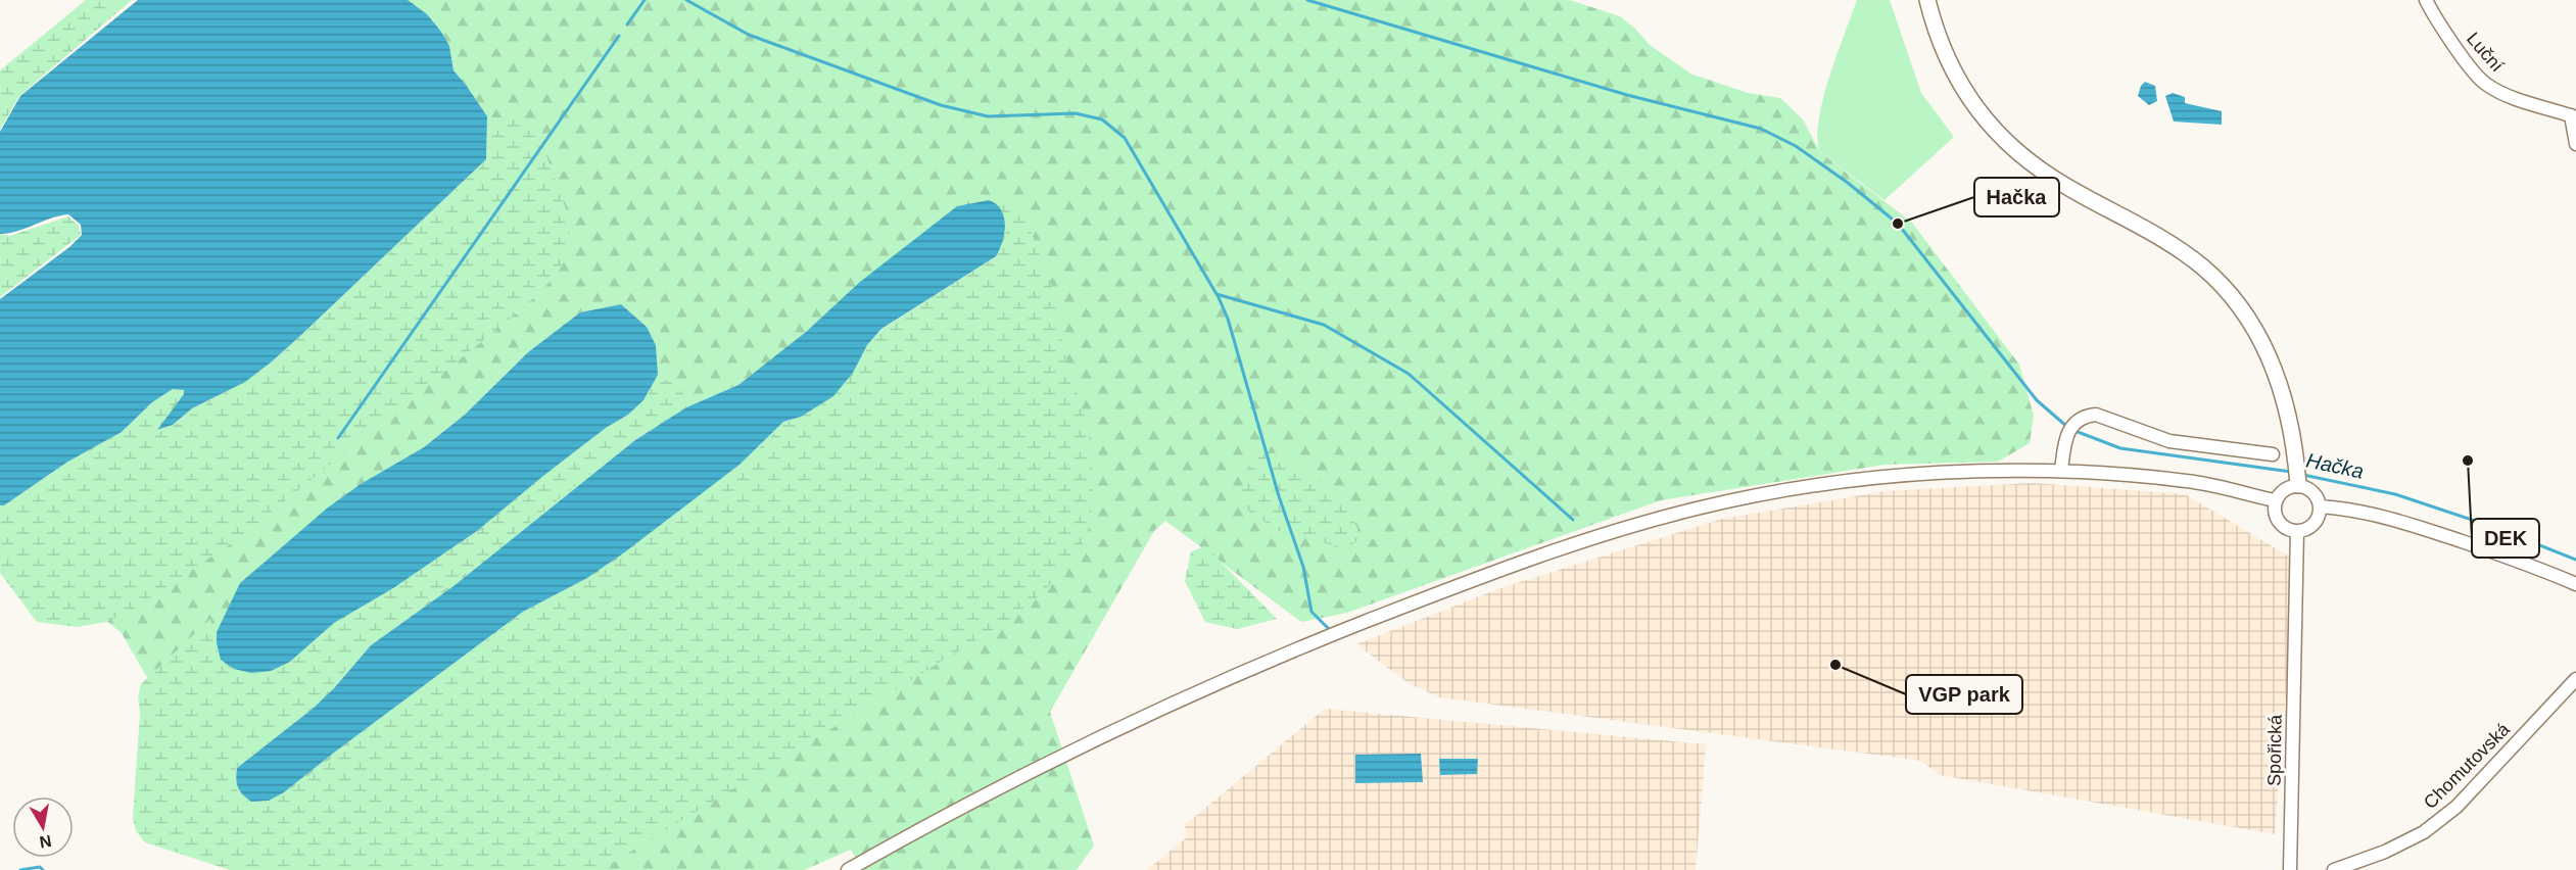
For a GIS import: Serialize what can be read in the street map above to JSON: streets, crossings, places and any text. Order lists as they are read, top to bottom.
{
  "streets": {
    "street": ["Luční", "Spořická", "Chomutovská"]
  },
  "water": ["Hačka"],
  "places": ["Hačka", "DEK", "VGP park"],
  "north": "bottom"
}
